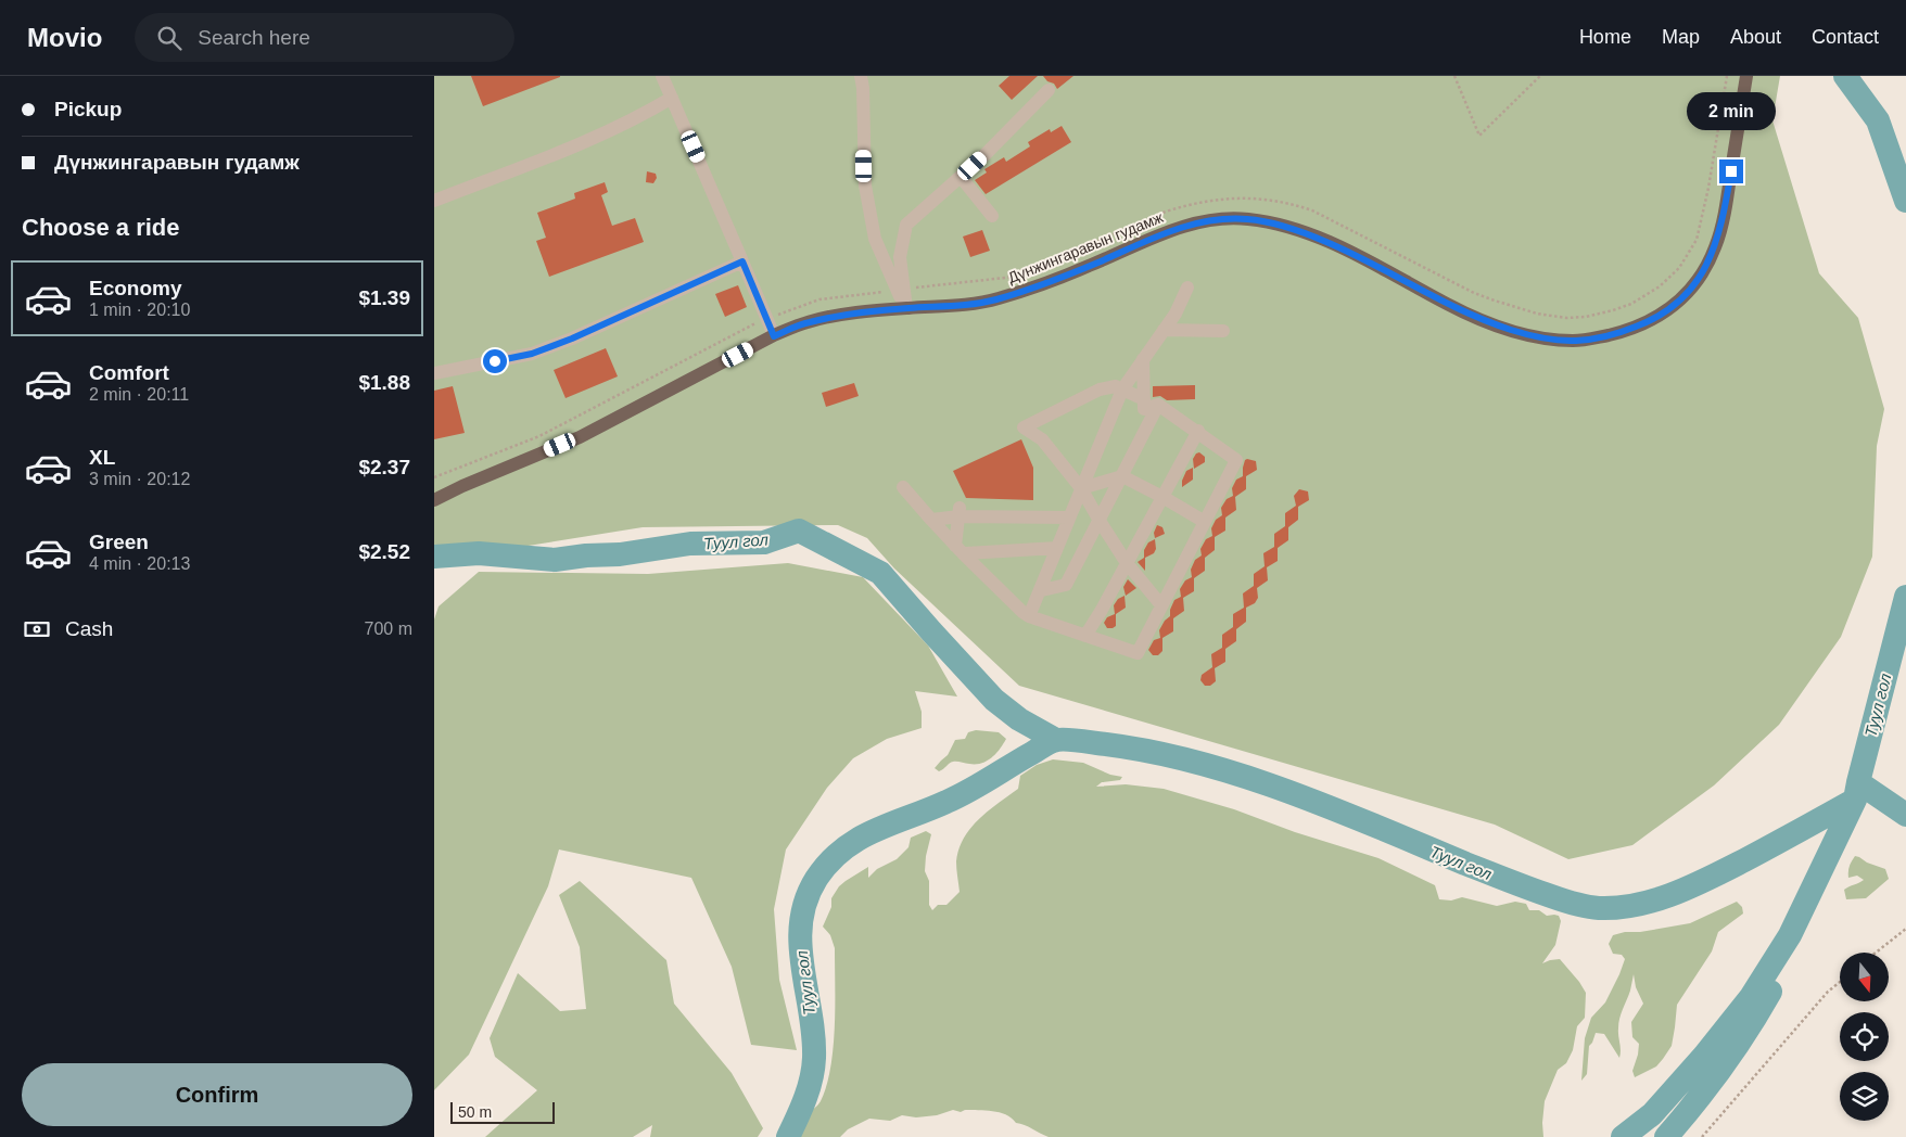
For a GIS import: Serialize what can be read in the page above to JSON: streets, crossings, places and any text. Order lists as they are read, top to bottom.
{
  "streets": {
    "main road": ["Дүнжингаравын гудамж"]
  },
  "water": ["Туул гол"],
  "scale_bar": "50 m",
  "north": "bottom",
  "page": {
    "header": "Movio",
    "search": "Search here",
    "nav": [
      "Home",
      "Map",
      "About",
      "Contact"
    ],
    "banner": ["Pickup", "Дүнжингаравын гудамж"],
    "bubble": "2 min",
    "heading": "Choose a ride",
    "list": [
      {
        "name": "Economy",
        "note": "1 min · 20:10",
        "value": "$1.39"
      },
      {
        "name": "Comfort",
        "note": "2 min · 20:11",
        "value": "$1.88"
      },
      {
        "name": "XL",
        "note": "3 min · 20:12",
        "value": "$2.37"
      },
      {
        "name": "Green",
        "note": "4 min · 20:13",
        "value": "$2.52"
      }
    ],
    "pay": ["Cash", "700 m"],
    "buttons": "Confirm",
    "scale": "50 m"
  }
}
